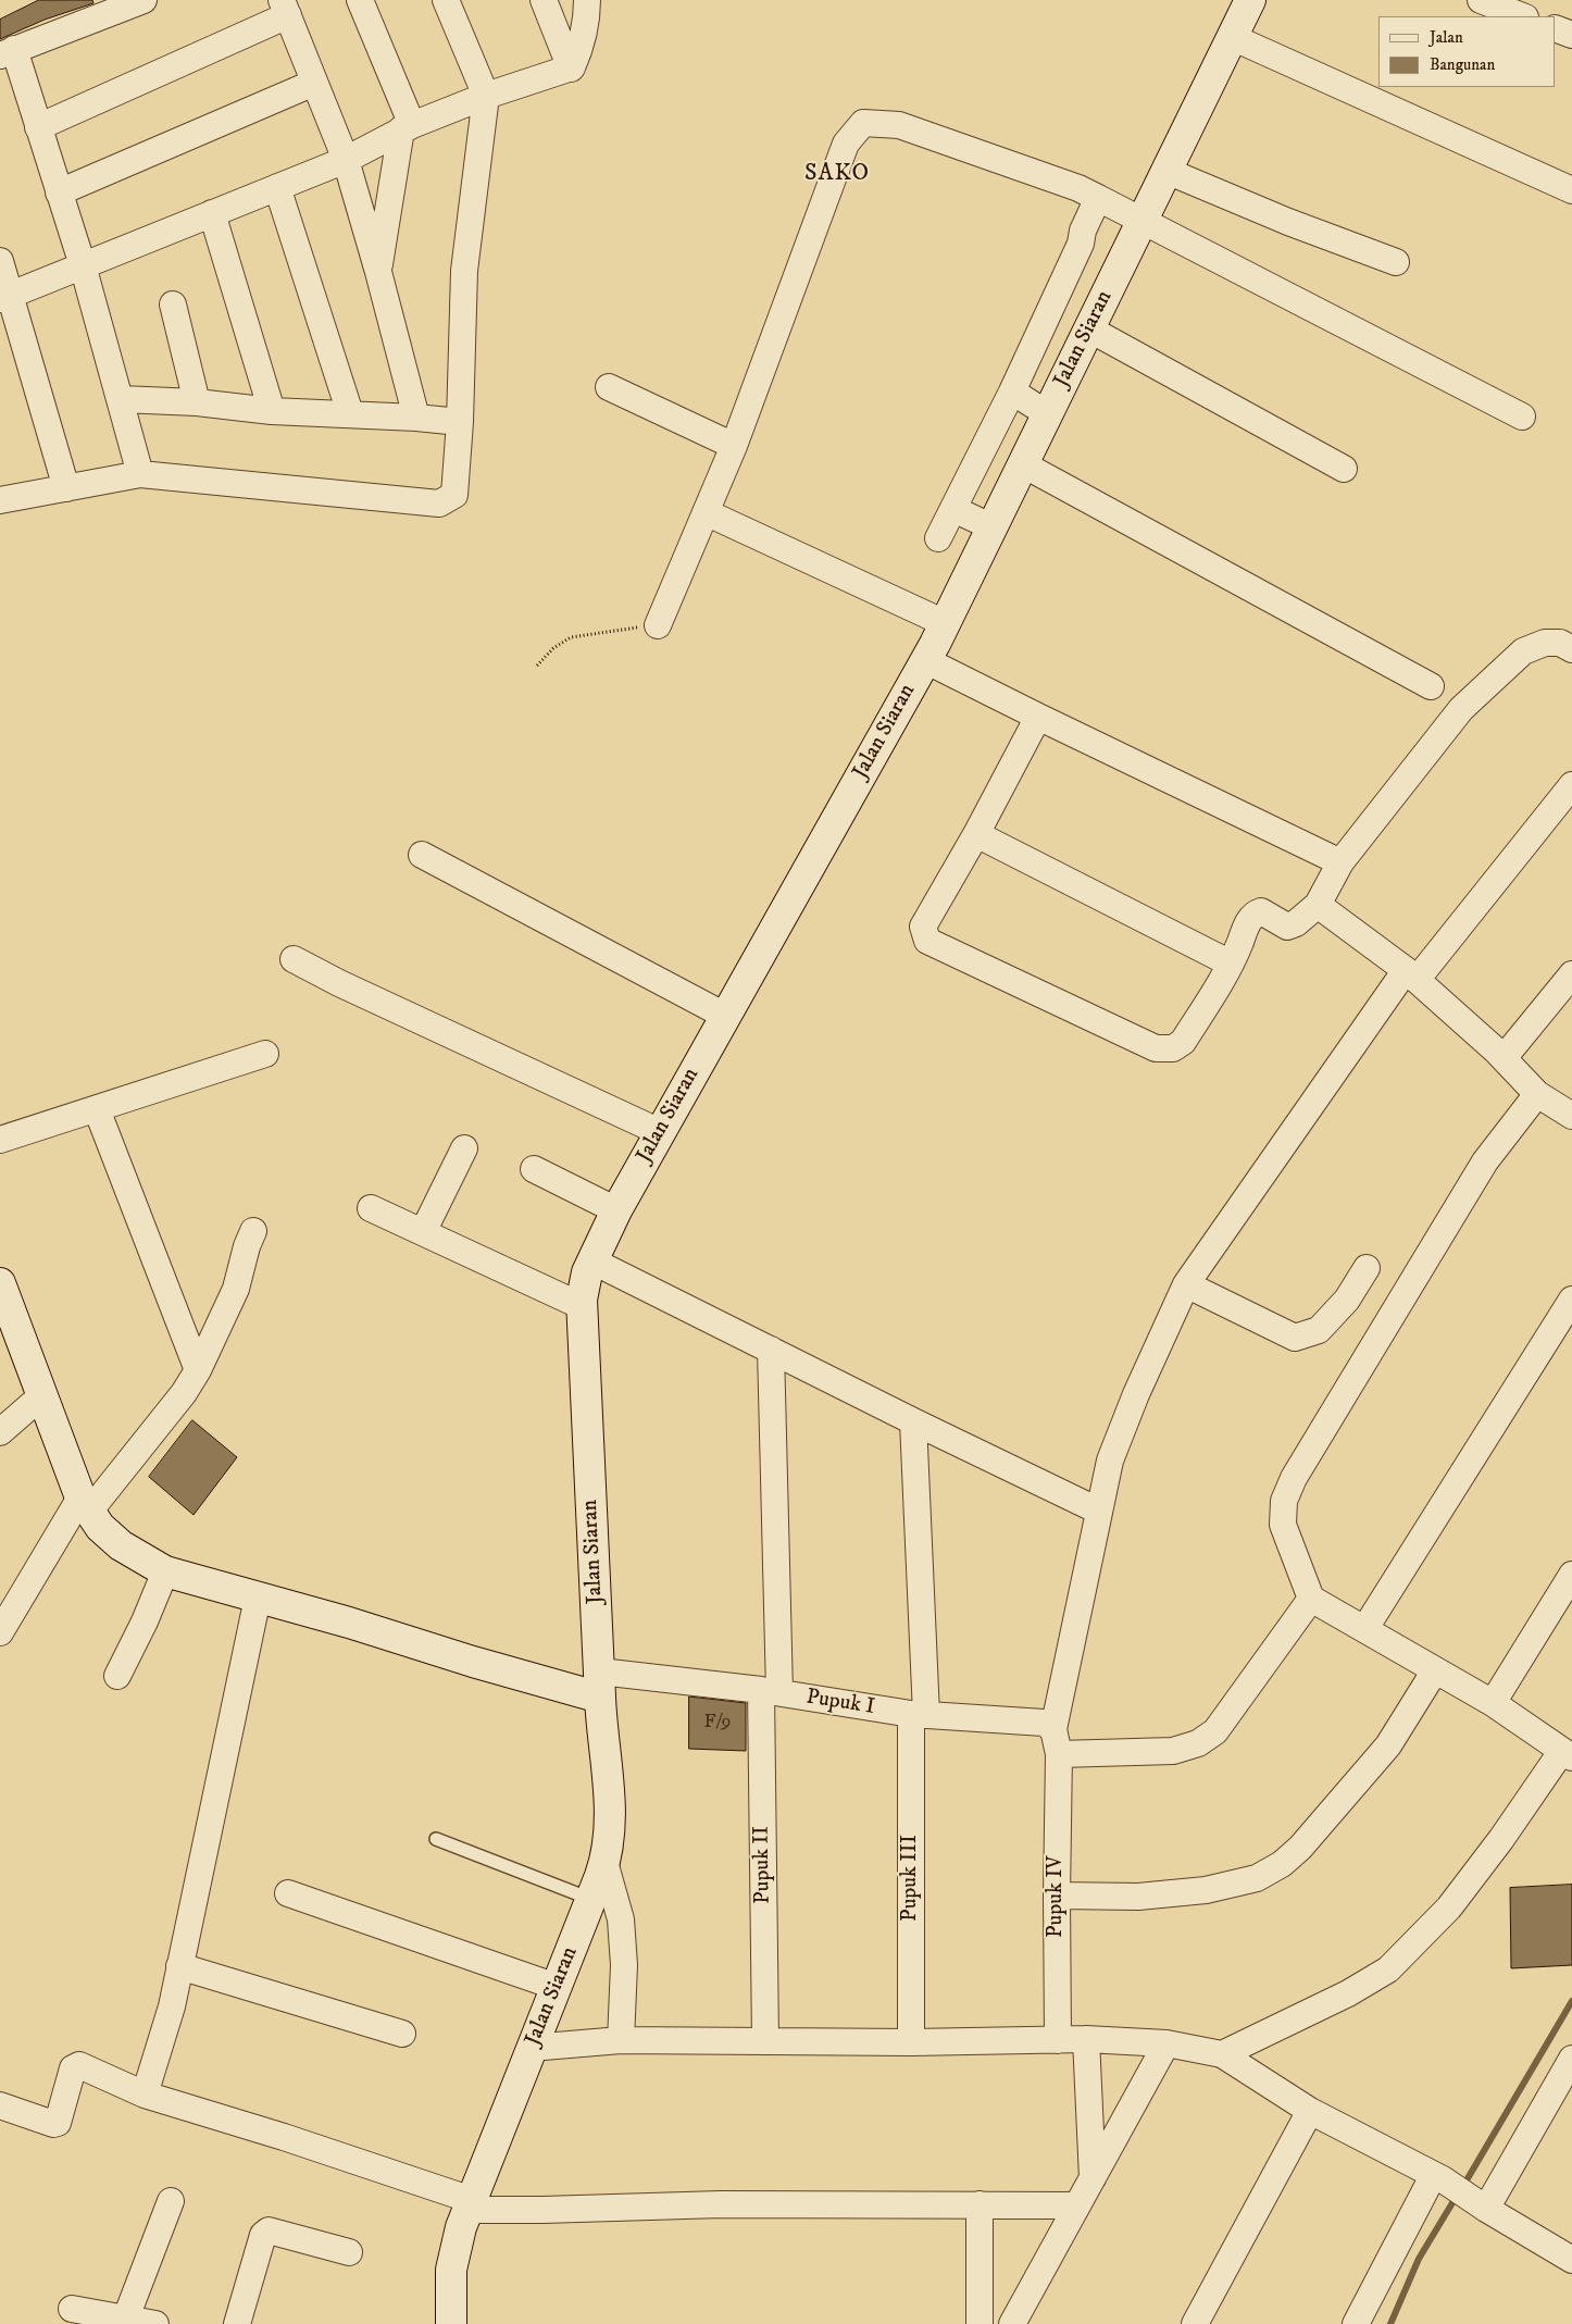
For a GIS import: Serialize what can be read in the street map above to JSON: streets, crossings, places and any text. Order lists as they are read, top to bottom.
{
  "streets": {
    "street": [
      "Jalan Siaran",
      "Pupuk I",
      "Pupuk II",
      "Pupuk III",
      "Pupuk IV"
    ]
  },
  "crossings": [
    ["Jalan Siaran", "Pupuk I"],
    ["Pupuk I", "Pupuk II"],
    ["Pupuk I", "Pupuk III"]
  ],
  "districts": ["SAKO"],
  "house_numbers": ["F/9"],
  "legend": ["Jalan", "Bangunan"]
}
